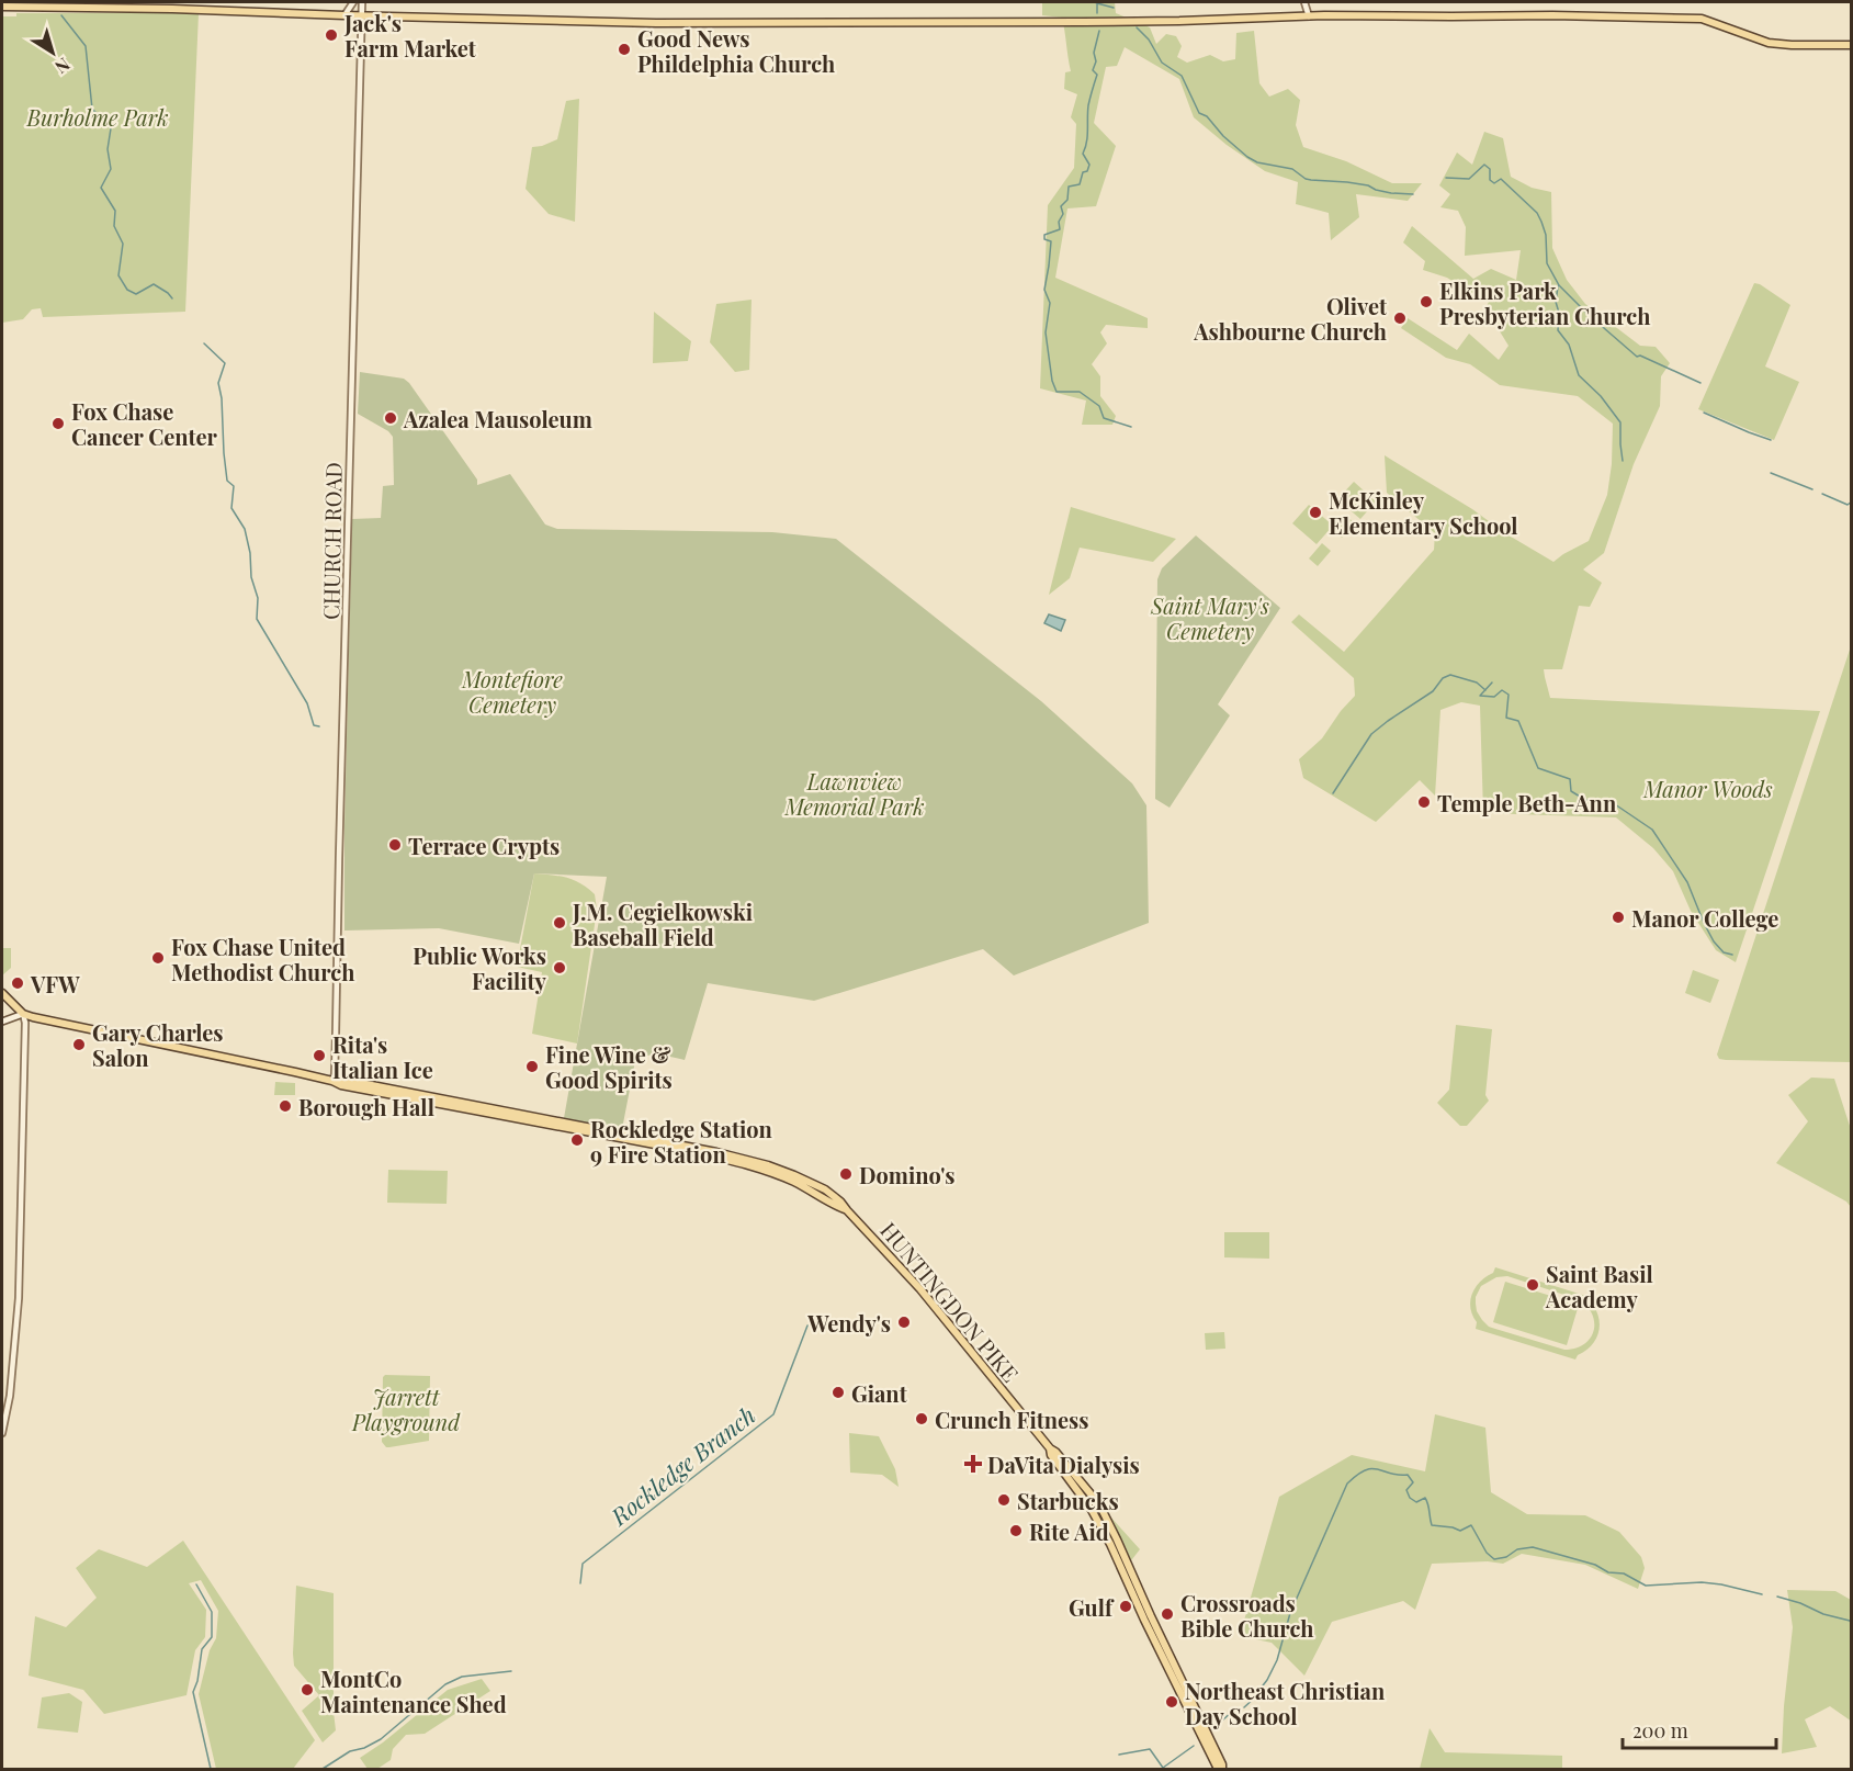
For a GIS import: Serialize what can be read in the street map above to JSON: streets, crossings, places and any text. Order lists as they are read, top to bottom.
{
  "streets": {
    "main road": ["HUNTINGDON PIKE"],
    "street": ["CHURCH ROAD"]
  },
  "crossings": [
    ["CHURCH ROAD", "HUNTINGDON PIKE"]
  ],
  "water": ["Rockledge Branch"],
  "parks": [
    "Burholme Park",
    "Saint Mary's Cemetery",
    "Montefiore Cemetery",
    "Lawnview Memorial Park",
    "Manor Woods",
    "Jarrett Playground"
  ],
  "places": {
    "other": [
      "Jack's Farm Market",
      "Good News Phildelphia Church",
      "Elkins Park Presbyterian Church",
      "Olivet Ashbourne Church",
      "Azalea Mausoleum",
      "Fox Chase Cancer Center",
      "McKinley Elementary School",
      "Temple Beth-Ann",
      "Terrace Crypts",
      "Manor College",
      "J.M. Cegielkowski Baseball Field",
      "Fox Chase United Methodist Church",
      "Public Works Facility",
      "VFW",
      "Gary Charles Salon",
      "Rita's Italian Ice",
      "Fine Wine & Good Spirits",
      "Borough Hall",
      "Rockledge Station 9 Fire Station",
      "Domino's",
      "Saint Basil Academy",
      "Wendy's",
      "Giant",
      "Crunch Fitness",
      "Starbucks",
      "Rite Aid",
      "Gulf",
      "Crossroads Bible Church",
      "MontCo Maintenance Shed",
      "Northeast Christian Day School"
    ],
    "health": ["DaVita Dialysis"]
  },
  "scale_bar": "200 m",
  "north": "bottom right"
}
